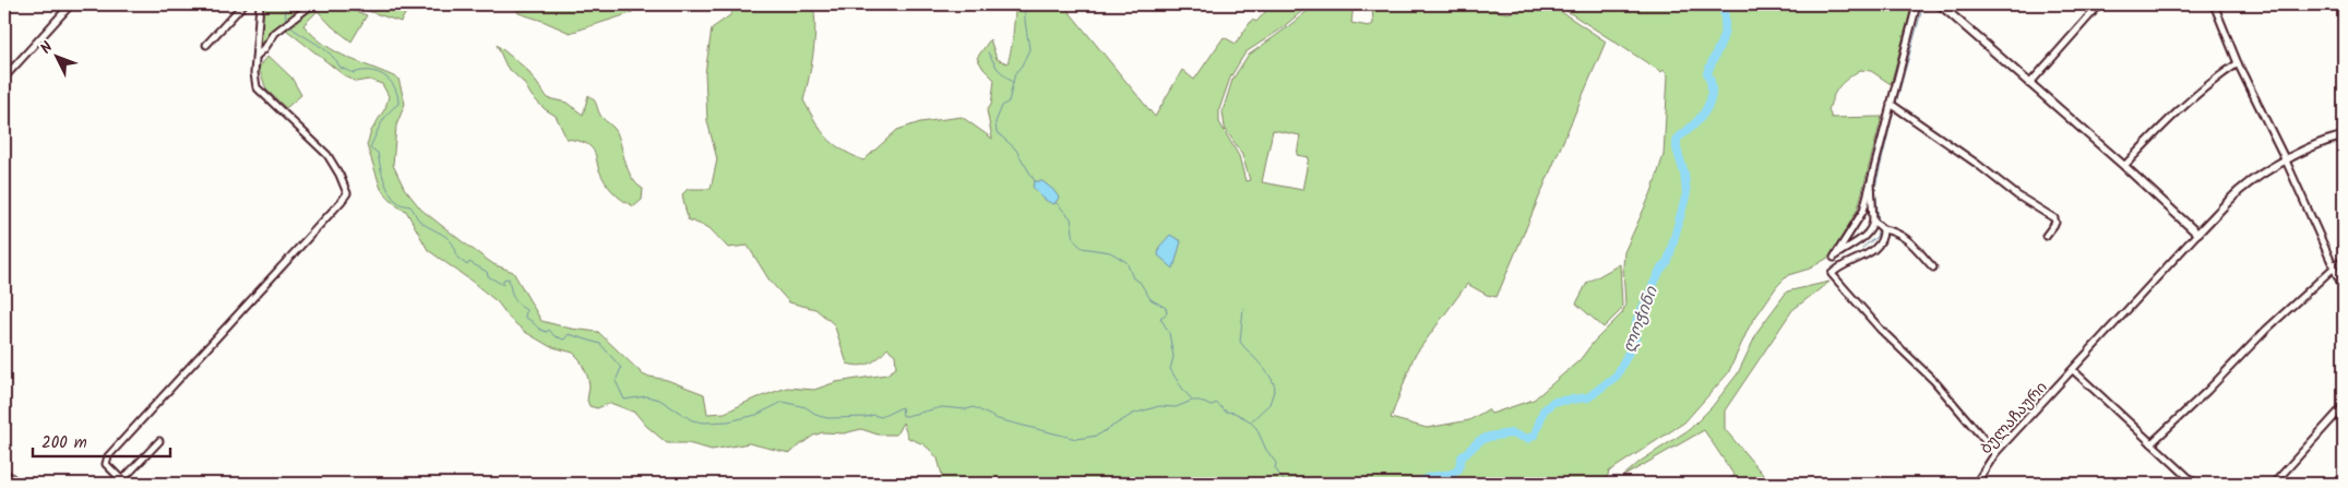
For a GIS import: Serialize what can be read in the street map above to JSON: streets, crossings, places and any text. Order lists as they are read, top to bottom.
{
  "streets": {
    "street": ["ბულაჩაური"]
  },
  "water": ["ლოჭინი"],
  "scale_bar": "200 m",
  "north": "top left"
}
